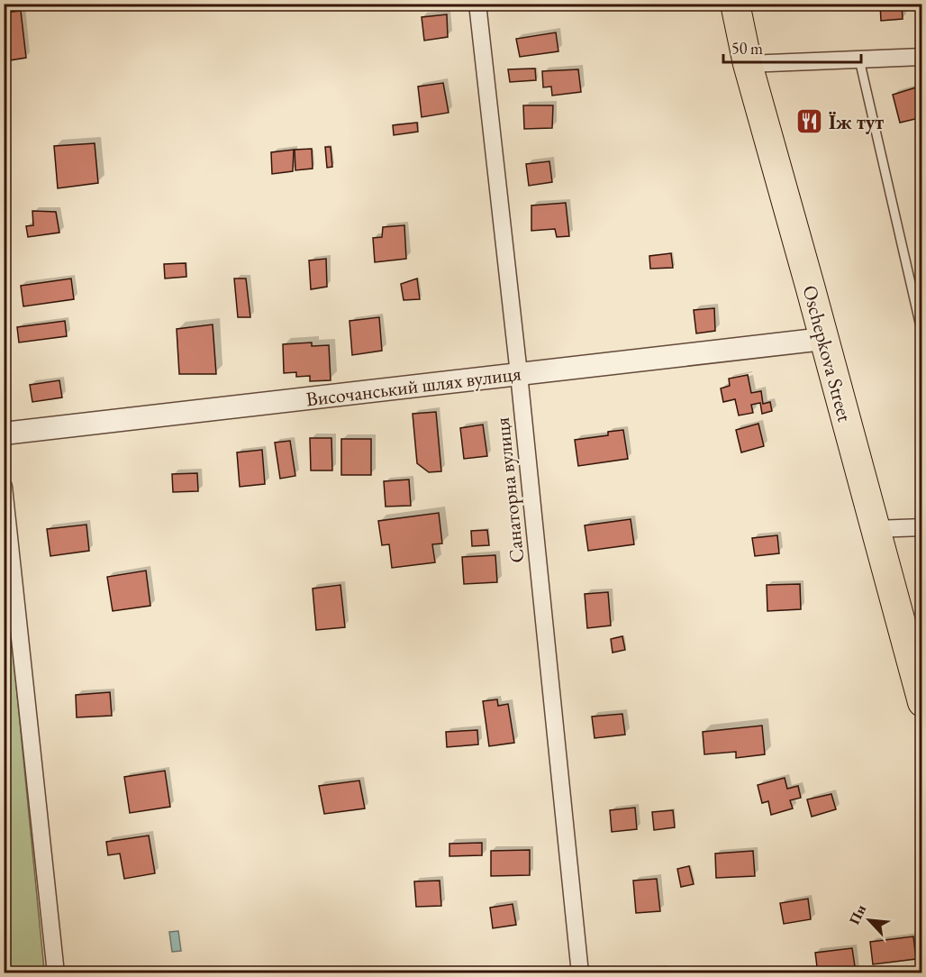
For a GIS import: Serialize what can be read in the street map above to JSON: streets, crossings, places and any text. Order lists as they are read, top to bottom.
{
  "streets": {
    "highway": ["Oschepkova Street"],
    "street": ["Височанський шлях вулиця", "Санаторна вулиця"]
  },
  "crossings": [
    ["Oschepkova Street", "Височанський шлях вулиця"],
    ["Височанський шлях вулиця", "Санаторна вулиця"]
  ],
  "places": {
    "restaurant": ["Їж тут"]
  },
  "scale_bar": "50 m",
  "north": "top left"
}
